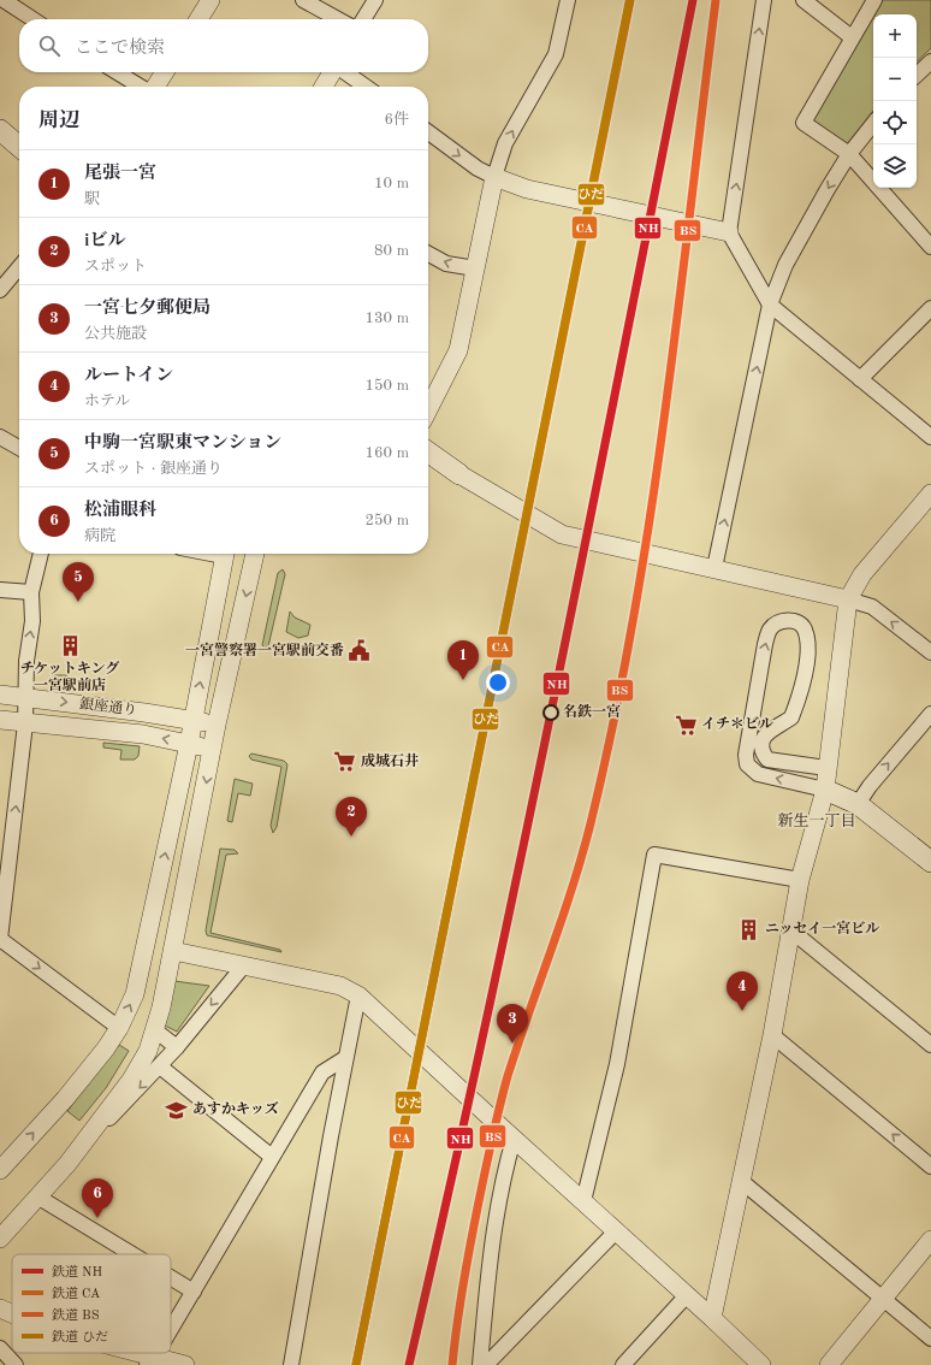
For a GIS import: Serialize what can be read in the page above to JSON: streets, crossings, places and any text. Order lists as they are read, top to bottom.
{
  "streets": {
    "street": ["銀座通り"]
  },
  "districts": ["新生一丁目"],
  "places": {
    "building": ["チケットキング 一宮駅前店", "ニッセイ一宮ビル"],
    "public building": ["一宮警察署一宮駅前交番"],
    "other": ["名鉄一宮"],
    "supermarket": ["イチ＊ビル", "成城石井"],
    "school or university": ["あすかキッズ"]
  },
  "lines": [
    "rail line NH",
    "rail line CA",
    "rail line BS",
    "rail line ひだ"
  ],
  "legend": [
    "鉄道 NH",
    "鉄道 CA",
    "鉄道 BS",
    "鉄道 ひだ"
  ],
  "page": {
    "map_buttons": ["+", "−"],
    "search": "ここで検索",
    "heading": ["周辺", "6件"],
    "list": [
      {
        "mark": "1",
        "name": "尾張一宮",
        "note": "駅",
        "value": "10 m"
      },
      {
        "mark": "2",
        "name": "iビル",
        "note": "スポット",
        "value": "80 m"
      },
      {
        "mark": "3",
        "name": "一宮七夕郵便局",
        "note": "公共施設",
        "value": "130 m"
      },
      {
        "mark": "4",
        "name": "ルートイン",
        "note": "ホテル",
        "value": "150 m"
      },
      {
        "mark": "5",
        "name": "中駒一宮駅東マンション",
        "note": "スポット · 銀座通り",
        "value": "160 m"
      },
      {
        "mark": "6",
        "name": "松浦眼科",
        "note": "病院",
        "value": "250 m"
      }
    ],
    "pins": [
      "5",
      "1",
      "2",
      "4",
      "3",
      "6"
    ]
  }
}
